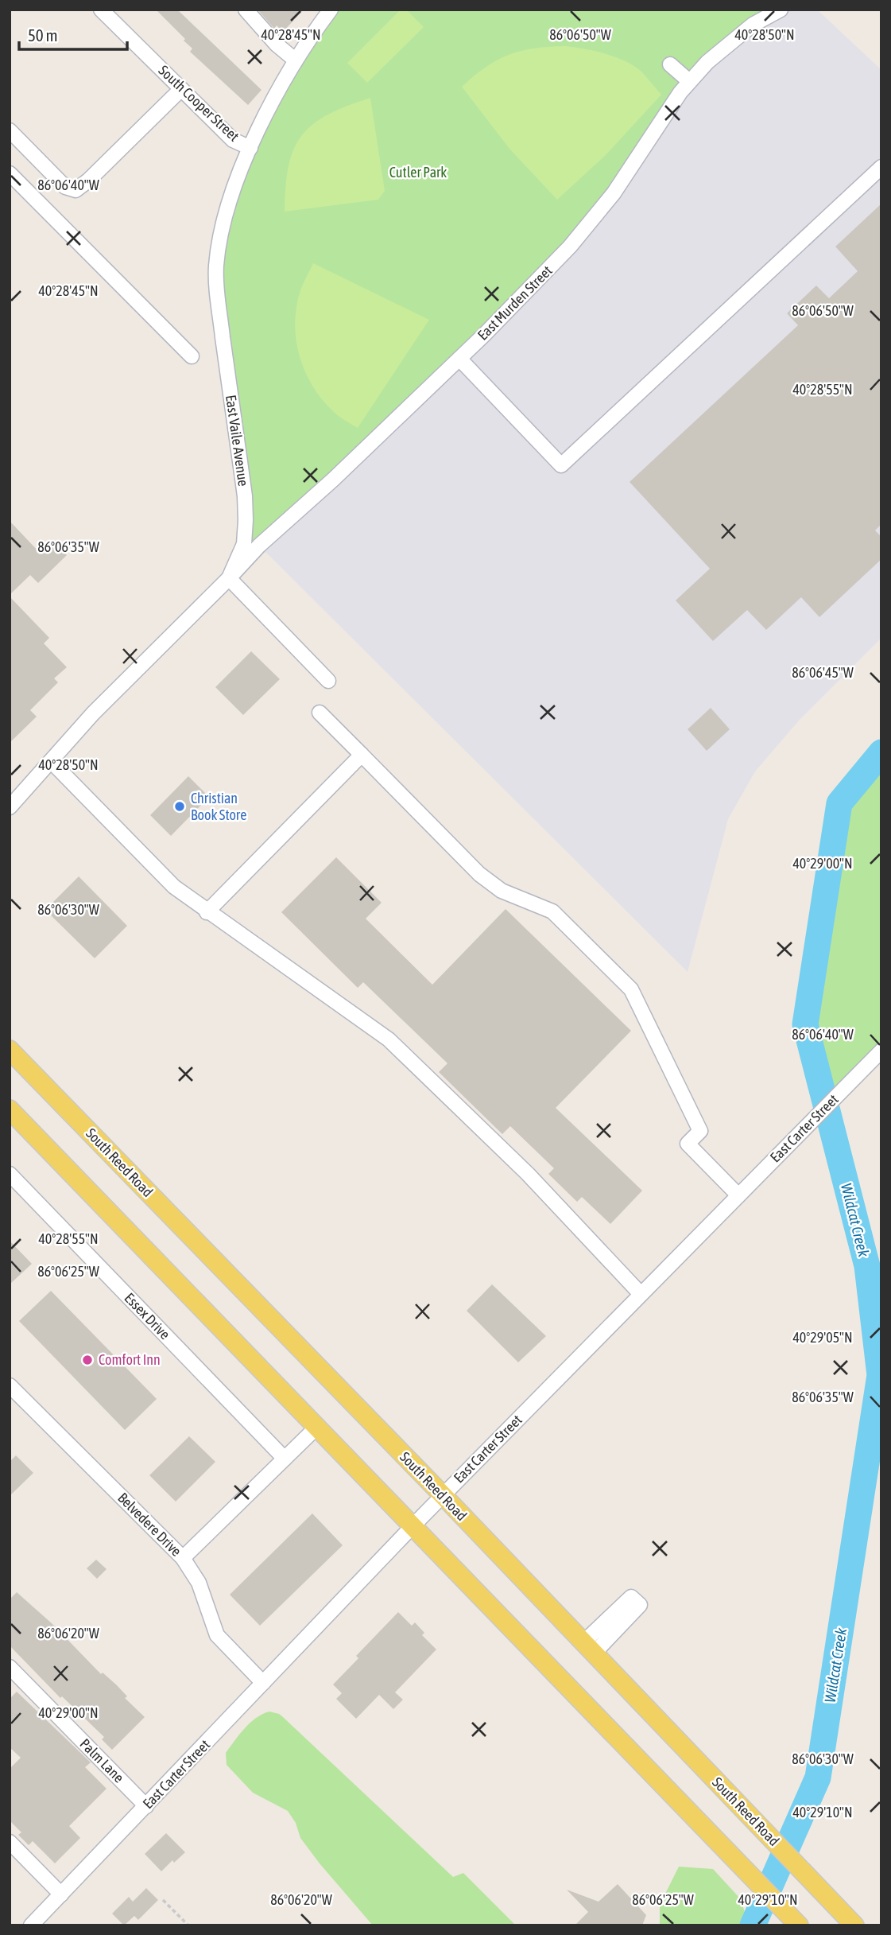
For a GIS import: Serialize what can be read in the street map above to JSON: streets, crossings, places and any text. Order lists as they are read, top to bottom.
{
  "streets": {
    "main road": ["South Reed Road"],
    "street": [
      "South Cooper Street",
      "East Murden Street",
      "East Vaile Avenue",
      "East Carter Street",
      "Essex Drive",
      "Belvedere Drive",
      "Palm Lane"
    ]
  },
  "crossings": [
    ["South Cooper Street", "East Vaile Avenue"],
    ["East Murden Street", "East Vaile Avenue"],
    ["East Carter Street", "South Reed Road"],
    ["East Carter Street", "Belvedere Drive"],
    ["East Carter Street", "Palm Lane"]
  ],
  "water": ["Wildcat Creek"],
  "parks": ["Cutler Park"],
  "places": ["Christian Book Store", "Comfort Inn"],
  "scale_bar": "50 m",
  "coordinates": [
    "40°28'45\"N",
    "86°06'50\"W",
    "40°28'50\"N",
    "86°06'40\"W",
    "40°28'55\"N",
    "86°06'35\"W",
    "86°06'45\"W",
    "40°29'00\"N",
    "86°06'30\"W",
    "86°06'25\"W",
    "40°29'05\"N",
    "86°06'20\"W",
    "40°29'10\"N"
  ]
}
